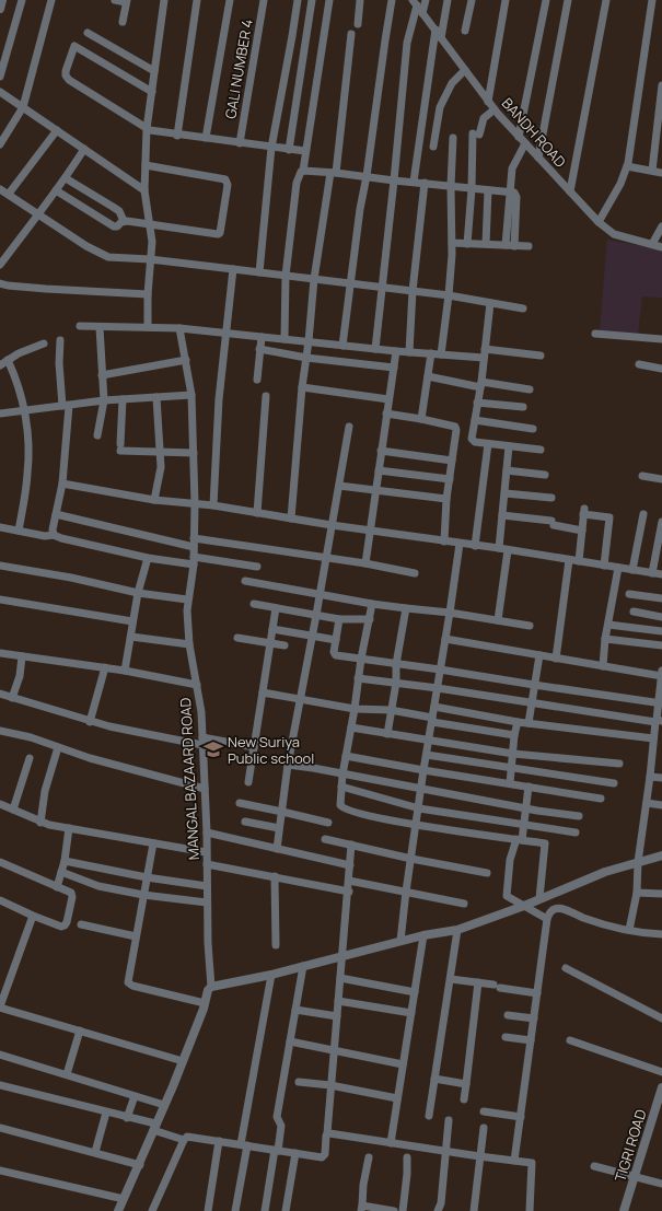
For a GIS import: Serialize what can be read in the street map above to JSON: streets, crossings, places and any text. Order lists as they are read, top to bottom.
{
  "streets": {
    "street": [
      "GALI NUMBER 4",
      "BANDH ROAD",
      "MANGAL BAZAARD ROAD",
      "TIGRI ROAD"
    ]
  },
  "places": {
    "school or university": ["New Suriya Public school"]
  }
}
